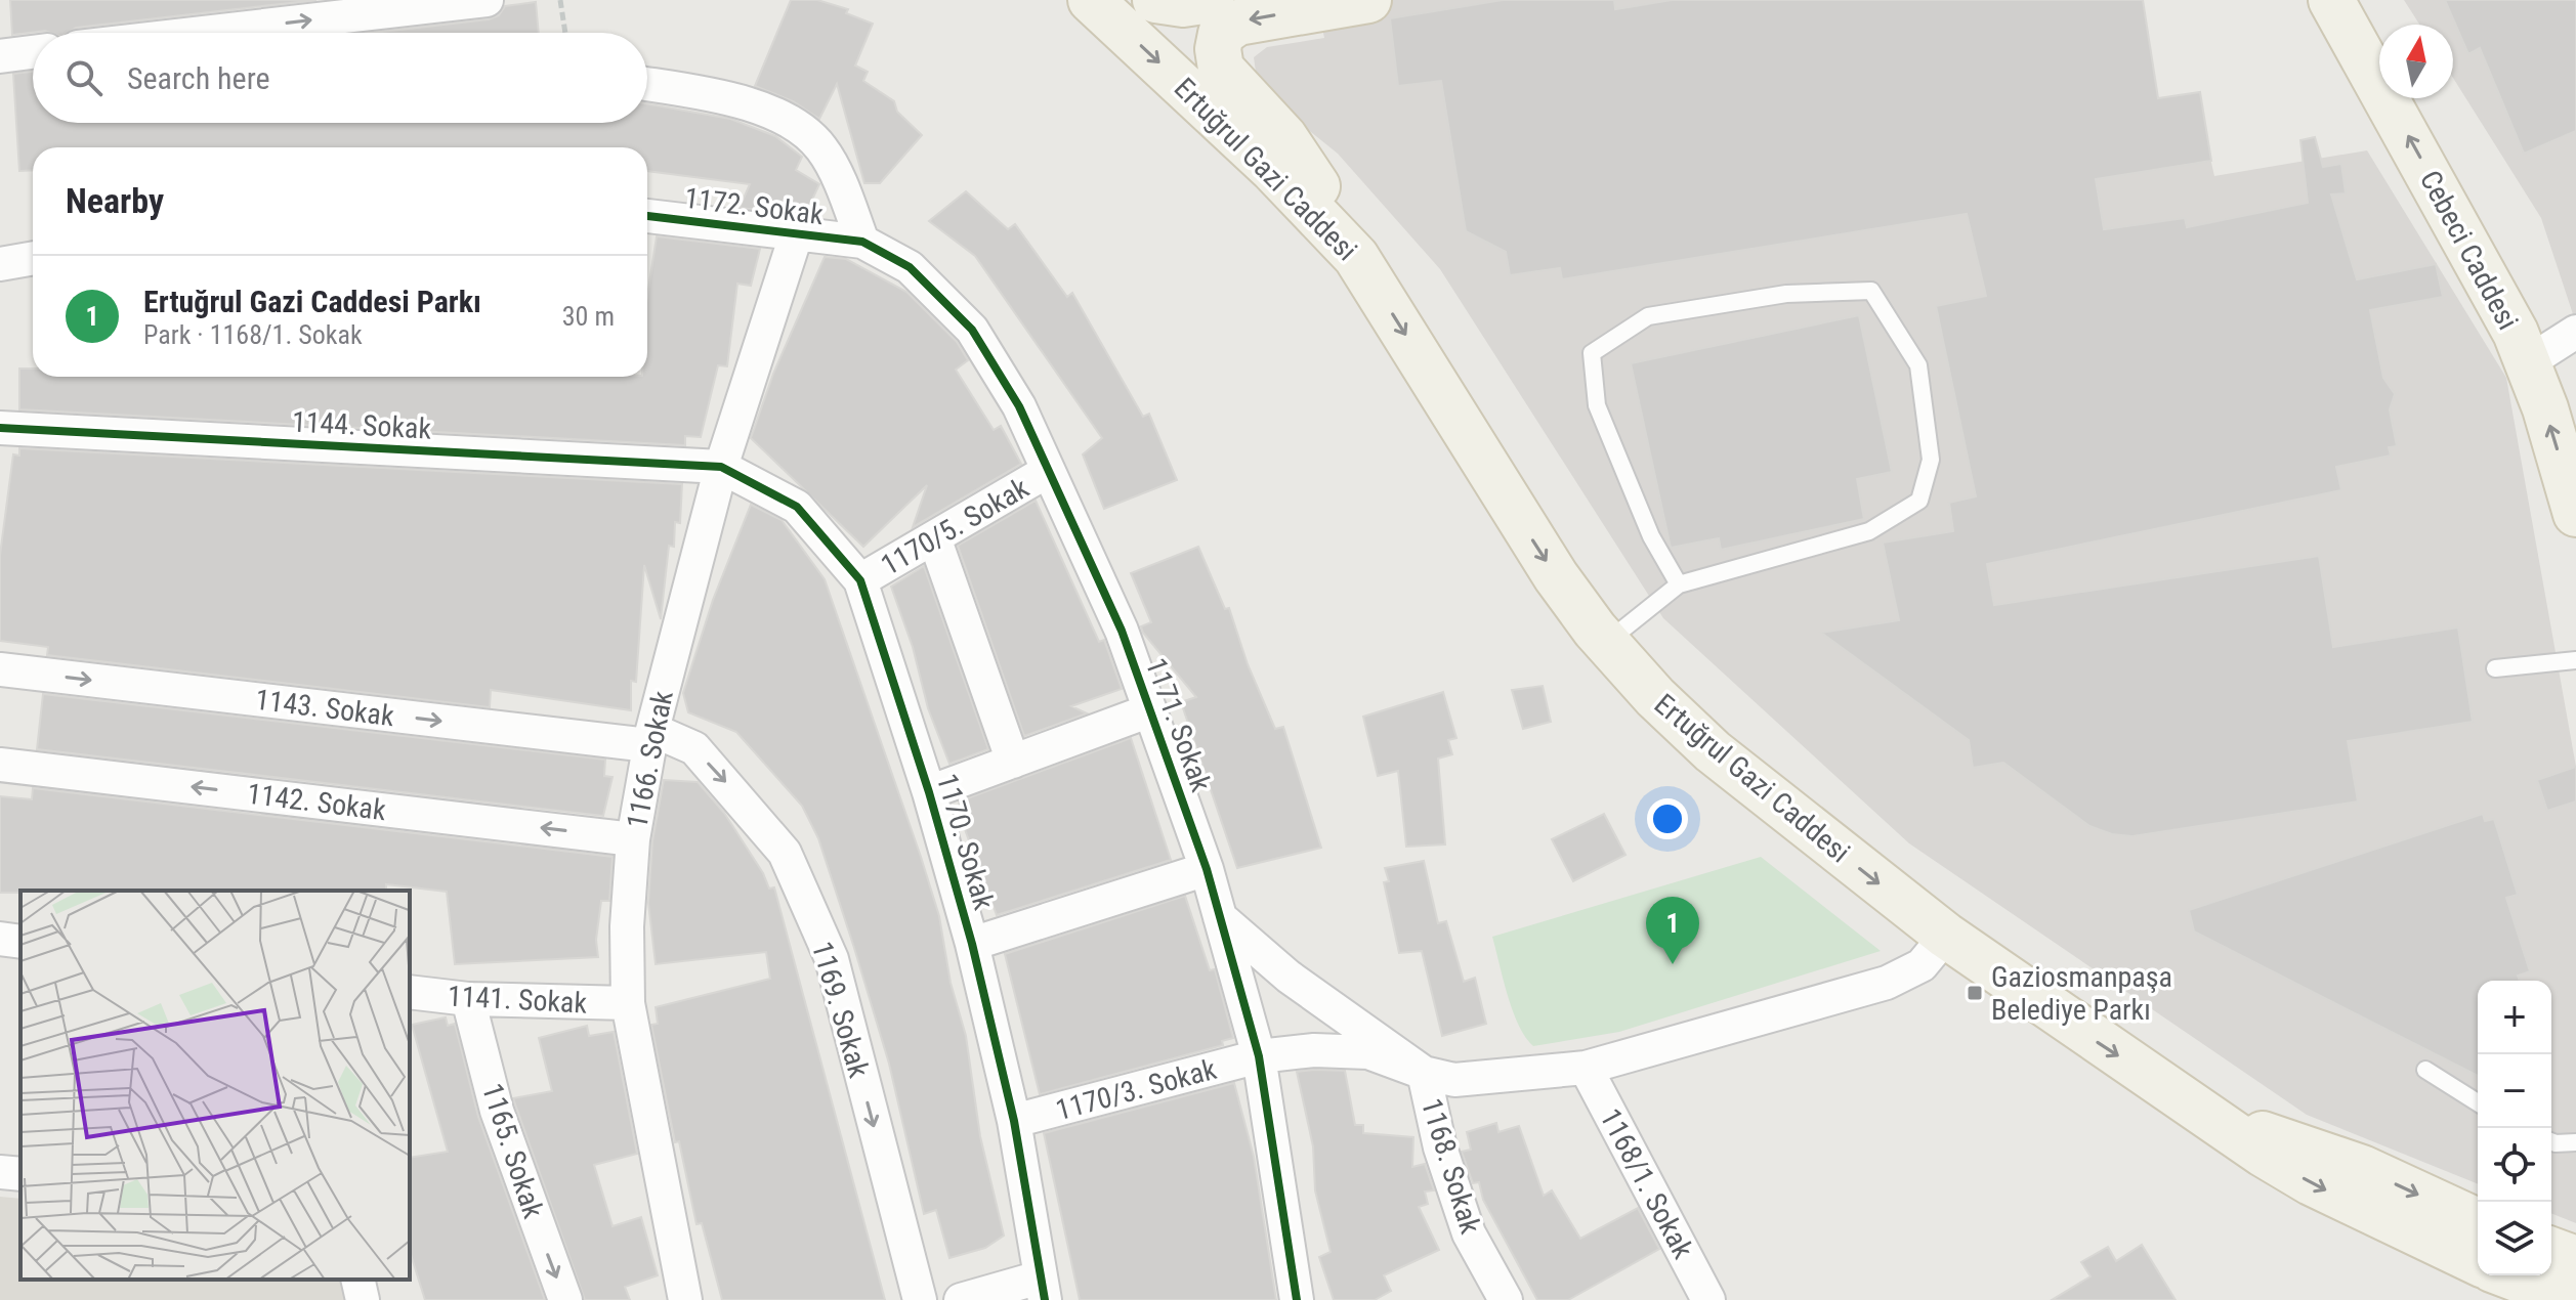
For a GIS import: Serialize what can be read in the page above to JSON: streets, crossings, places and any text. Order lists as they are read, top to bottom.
{
  "streets": {
    "main road": ["Ertuğrul Gazi Caddesi", "Cebeci Caddesi"],
    "street": [
      "1172. Sokak",
      "1144. Sokak",
      "1170/5. Sokak",
      "1143. Sokak",
      "1171. Sokak",
      "1166. Sokak",
      "1142. Sokak",
      "1170. Sokak",
      "1141. Sokak",
      "1169. Sokak",
      "1170/3. Sokak",
      "1165. Sokak",
      "1168. Sokak",
      "1168/1. Sokak"
    ]
  },
  "crossings": [
    ["Ertuğrul Gazi Caddesi", "1170/3. Sokak"],
    ["1172. Sokak", "1171. Sokak"],
    ["1172. Sokak", "1166. Sokak"],
    ["1144. Sokak", "1166. Sokak"],
    ["1144. Sokak", "1170. Sokak"],
    ["1170/5. Sokak", "1171. Sokak"],
    ["1170/5. Sokak", "1170. Sokak"],
    ["1143. Sokak", "1166. Sokak"],
    ["1143. Sokak", "1169. Sokak"],
    ["1171. Sokak", "1170/3. Sokak"],
    ["1166. Sokak", "1142. Sokak"],
    ["1166. Sokak", "1170. Sokak"],
    ["1166. Sokak", "1141. Sokak"],
    ["1166. Sokak", "1169. Sokak"],
    ["1170. Sokak", "1170/3. Sokak"],
    ["1141. Sokak", "1165. Sokak"],
    ["1170/3. Sokak", "1168. Sokak"],
    ["1170/3. Sokak", "1168/1. Sokak"]
  ],
  "one_way": [
    "Ertuğrul Gazi Caddesi",
    "Cebeci Caddesi",
    "1143. Sokak",
    "1142. Sokak",
    "1169. Sokak",
    "1165. Sokak"
  ],
  "places": {
    "transit": ["Gaziosmanpaşa Belediye Parkı"]
  },
  "north": "top",
  "page": {
    "search": "Search here",
    "heading": "Nearby",
    "list": [
      {
        "mark": "1",
        "name": "Ertuğrul Gazi Caddesi Parkı",
        "note": "Park · 1168/1. Sokak",
        "value": "30 m"
      }
    ],
    "pins": "1",
    "map_buttons": ["+", "−"]
  }
}
